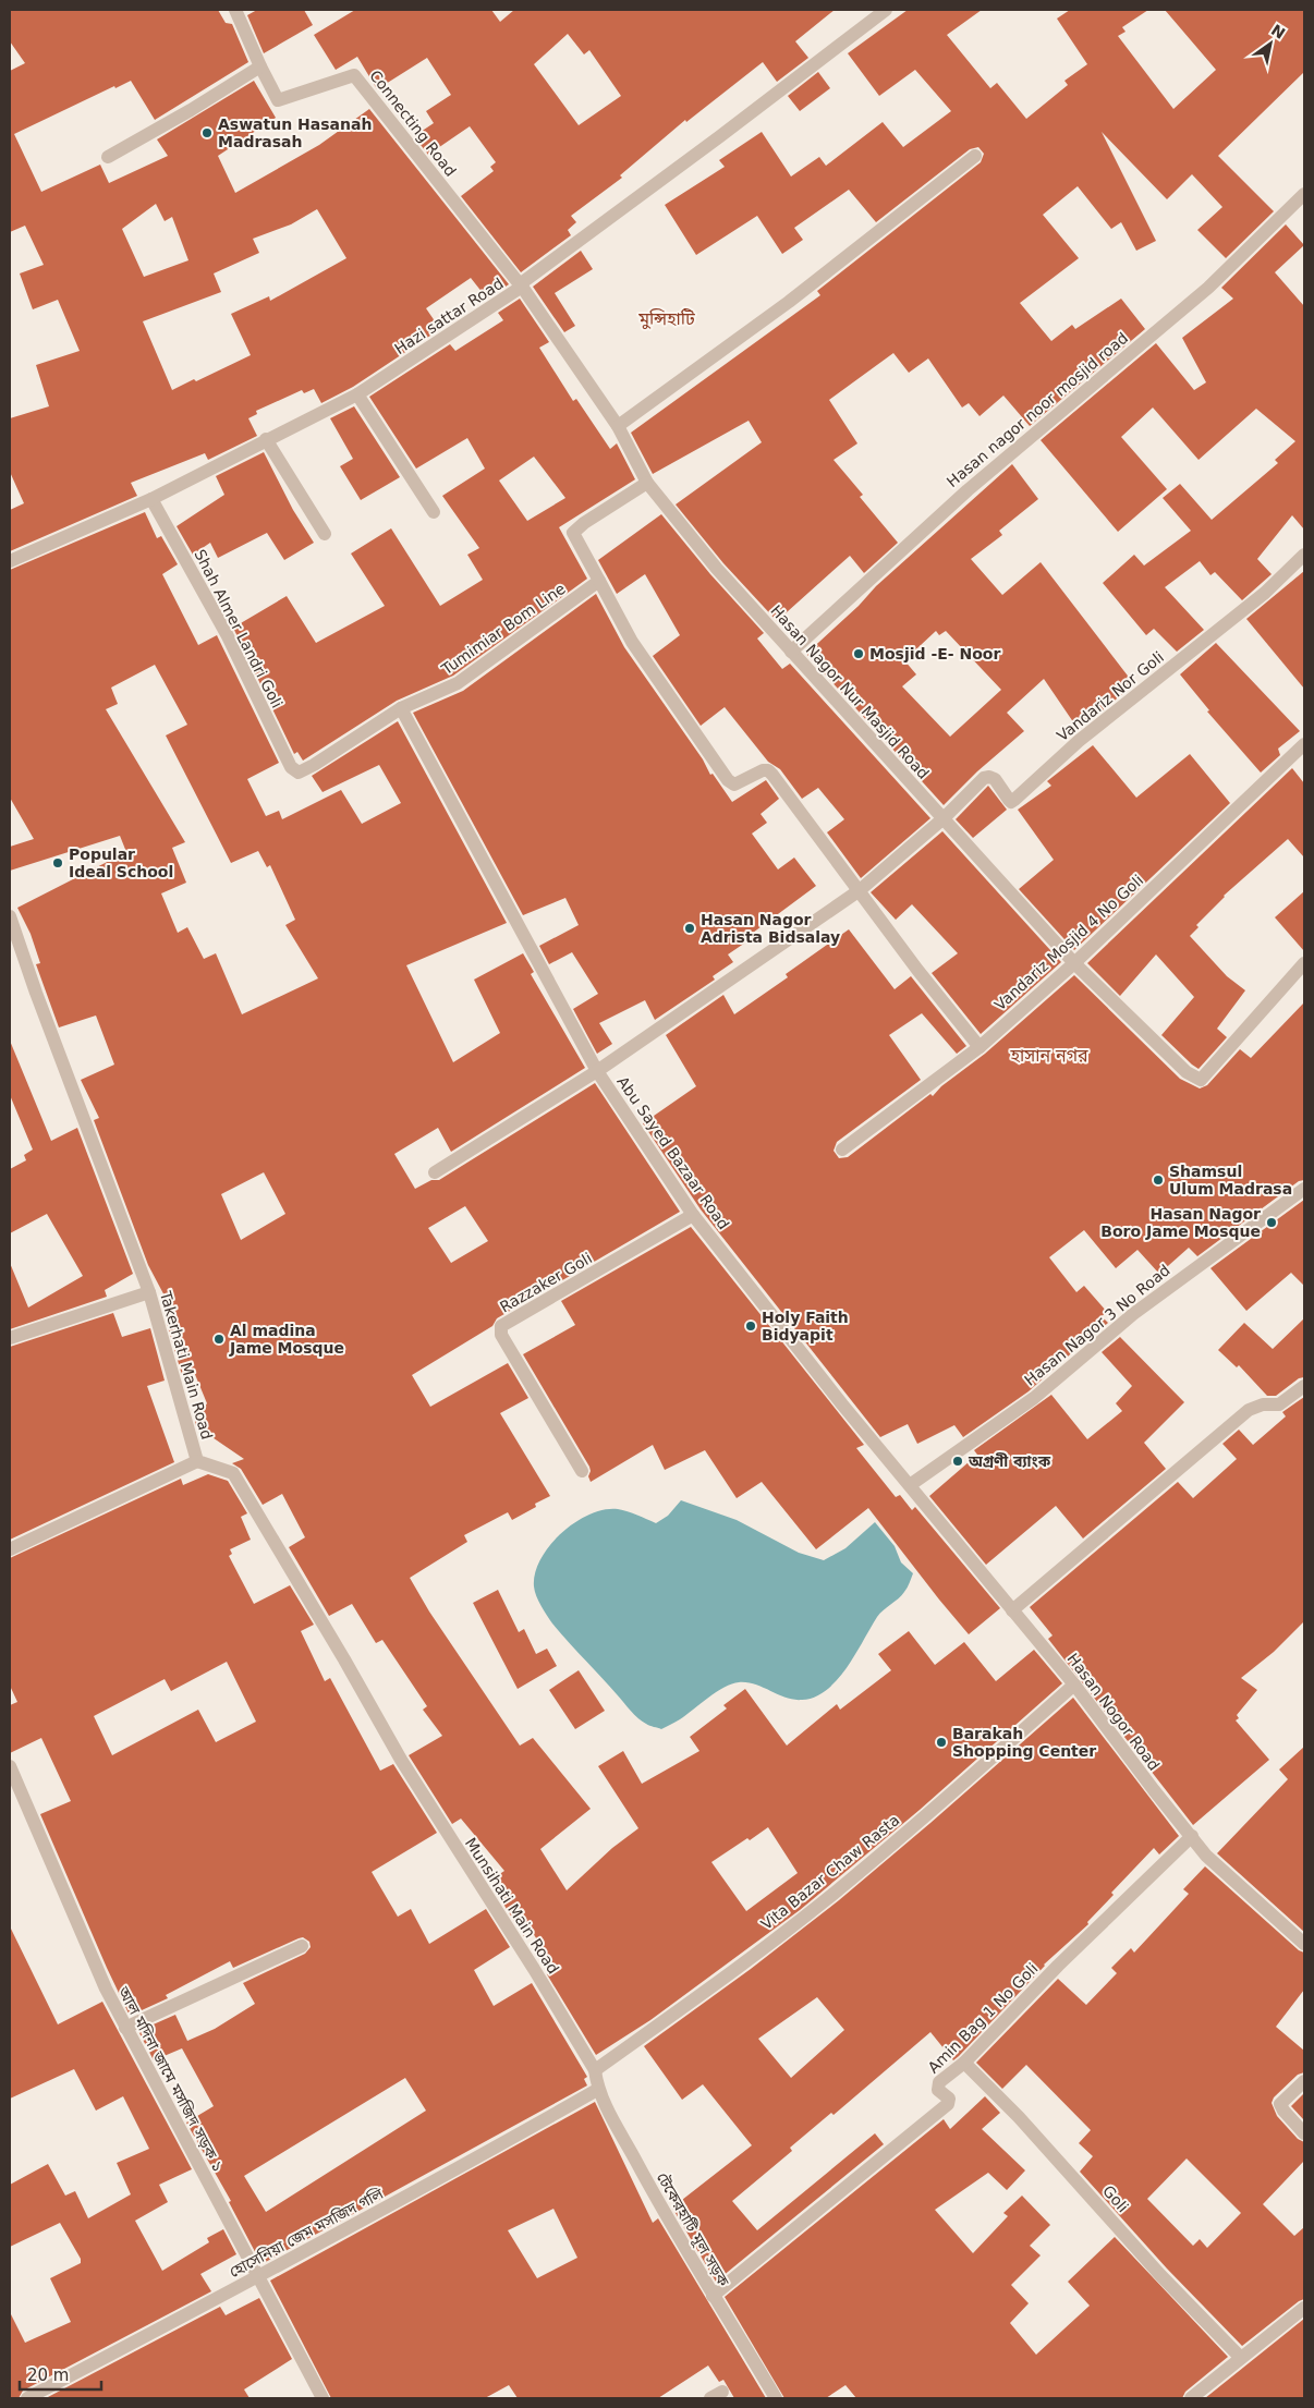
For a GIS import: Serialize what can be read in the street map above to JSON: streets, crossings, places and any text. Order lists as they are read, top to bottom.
{
  "streets": {
    "street": [
      "Connecting Road",
      "Hazi sattar Road",
      "Hasan nagor noor mosjid road",
      "Shah Almer Landri Goli",
      "Tumimiar Bom Line",
      "Hasan Nagor Nur Masjid Road",
      "Vandariz Nor Goli",
      "Vandariz Mosjid 4 No Goli",
      "Abu Sayed Bazaar Road",
      "Razzaker Goli",
      "Hasan Nagor 3 No Road",
      "Takerhati Main Road",
      "Hasan Nogor Road",
      "Vita Bazar Chaw Rasta",
      "Munsihati Main Road",
      "Amin Bag 1 No Goli",
      "আল মদিনা জামে মসজিদ সড়ক ১",
      "Goli",
      "টেকেরহাটি মূল সড়ক",
      "হোসেনিয়া জেম মসজিদ গলি"
    ]
  },
  "crossings": [
    ["Connecting Road", "Hazi sattar Road"],
    ["Connecting Road", "Hasan Nagor Nur Masjid Road"],
    ["Hazi sattar Road", "Shah Almer Landri Goli"],
    ["Hazi sattar Road", "Hasan Nagor Nur Masjid Road"],
    ["Hasan nagor noor mosjid road", "Hasan Nagor Nur Masjid Road"],
    ["Shah Almer Landri Goli", "Tumimiar Bom Line"],
    ["Hasan Nagor Nur Masjid Road", "Vandariz Nor Goli"],
    ["Hasan Nagor Nur Masjid Road", "Vandariz Mosjid 4 No Goli"],
    ["Hasan Nagor Nur Masjid Road", "Abu Sayed Bazaar Road"],
    ["Vandariz Nor Goli", "Abu Sayed Bazaar Road"],
    ["Abu Sayed Bazaar Road", "Razzaker Goli"],
    ["Abu Sayed Bazaar Road", "Hasan Nagor 3 No Road"],
    ["Abu Sayed Bazaar Road", "Hasan Nogor Road"],
    ["Hasan Nagor 3 No Road", "Hasan Nogor Road"],
    ["Takerhati Main Road", "Munsihati Main Road"],
    ["Hasan Nogor Road", "Vita Bazar Chaw Rasta"],
    ["Hasan Nogor Road", "Amin Bag 1 No Goli"],
    ["Vita Bazar Chaw Rasta", "Munsihati Main Road"],
    ["Vita Bazar Chaw Rasta", "টেকেরহাটি মূল সড়ক"],
    ["Munsihati Main Road", "টেকেরহাটি মূল সড়ক"],
    ["Amin Bag 1 No Goli", "Goli"],
    ["Amin Bag 1 No Goli", "টেকেরহাটি মূল সড়ক"],
    ["আল মদিনা জামে মসজিদ সড়ক ১", "হোসেনিয়া জেম মসজিদ গলি"],
    ["টেকেরহাটি মূল সড়ক", "হোসেনিয়া জেম মসজিদ গলি"]
  ],
  "districts": ["মুন্সিহাটি", "হাসান নগর"],
  "places": [
    "Aswatun Hasanah Madrasah",
    "Mosjid -E- Noor",
    "Popular Ideal School",
    "Hasan Nagor Adrista Bidsalay",
    "Shamsul Ulum Madrasa",
    "Hasan Nagor Boro Jame Mosque",
    "Holy Faith Bidyapit",
    "Al madina Jame Mosque",
    "অগ্রণী ব্যাংক",
    "Barakah Shopping Center"
  ],
  "scale_bar": "20 m",
  "north": "top right"
}
